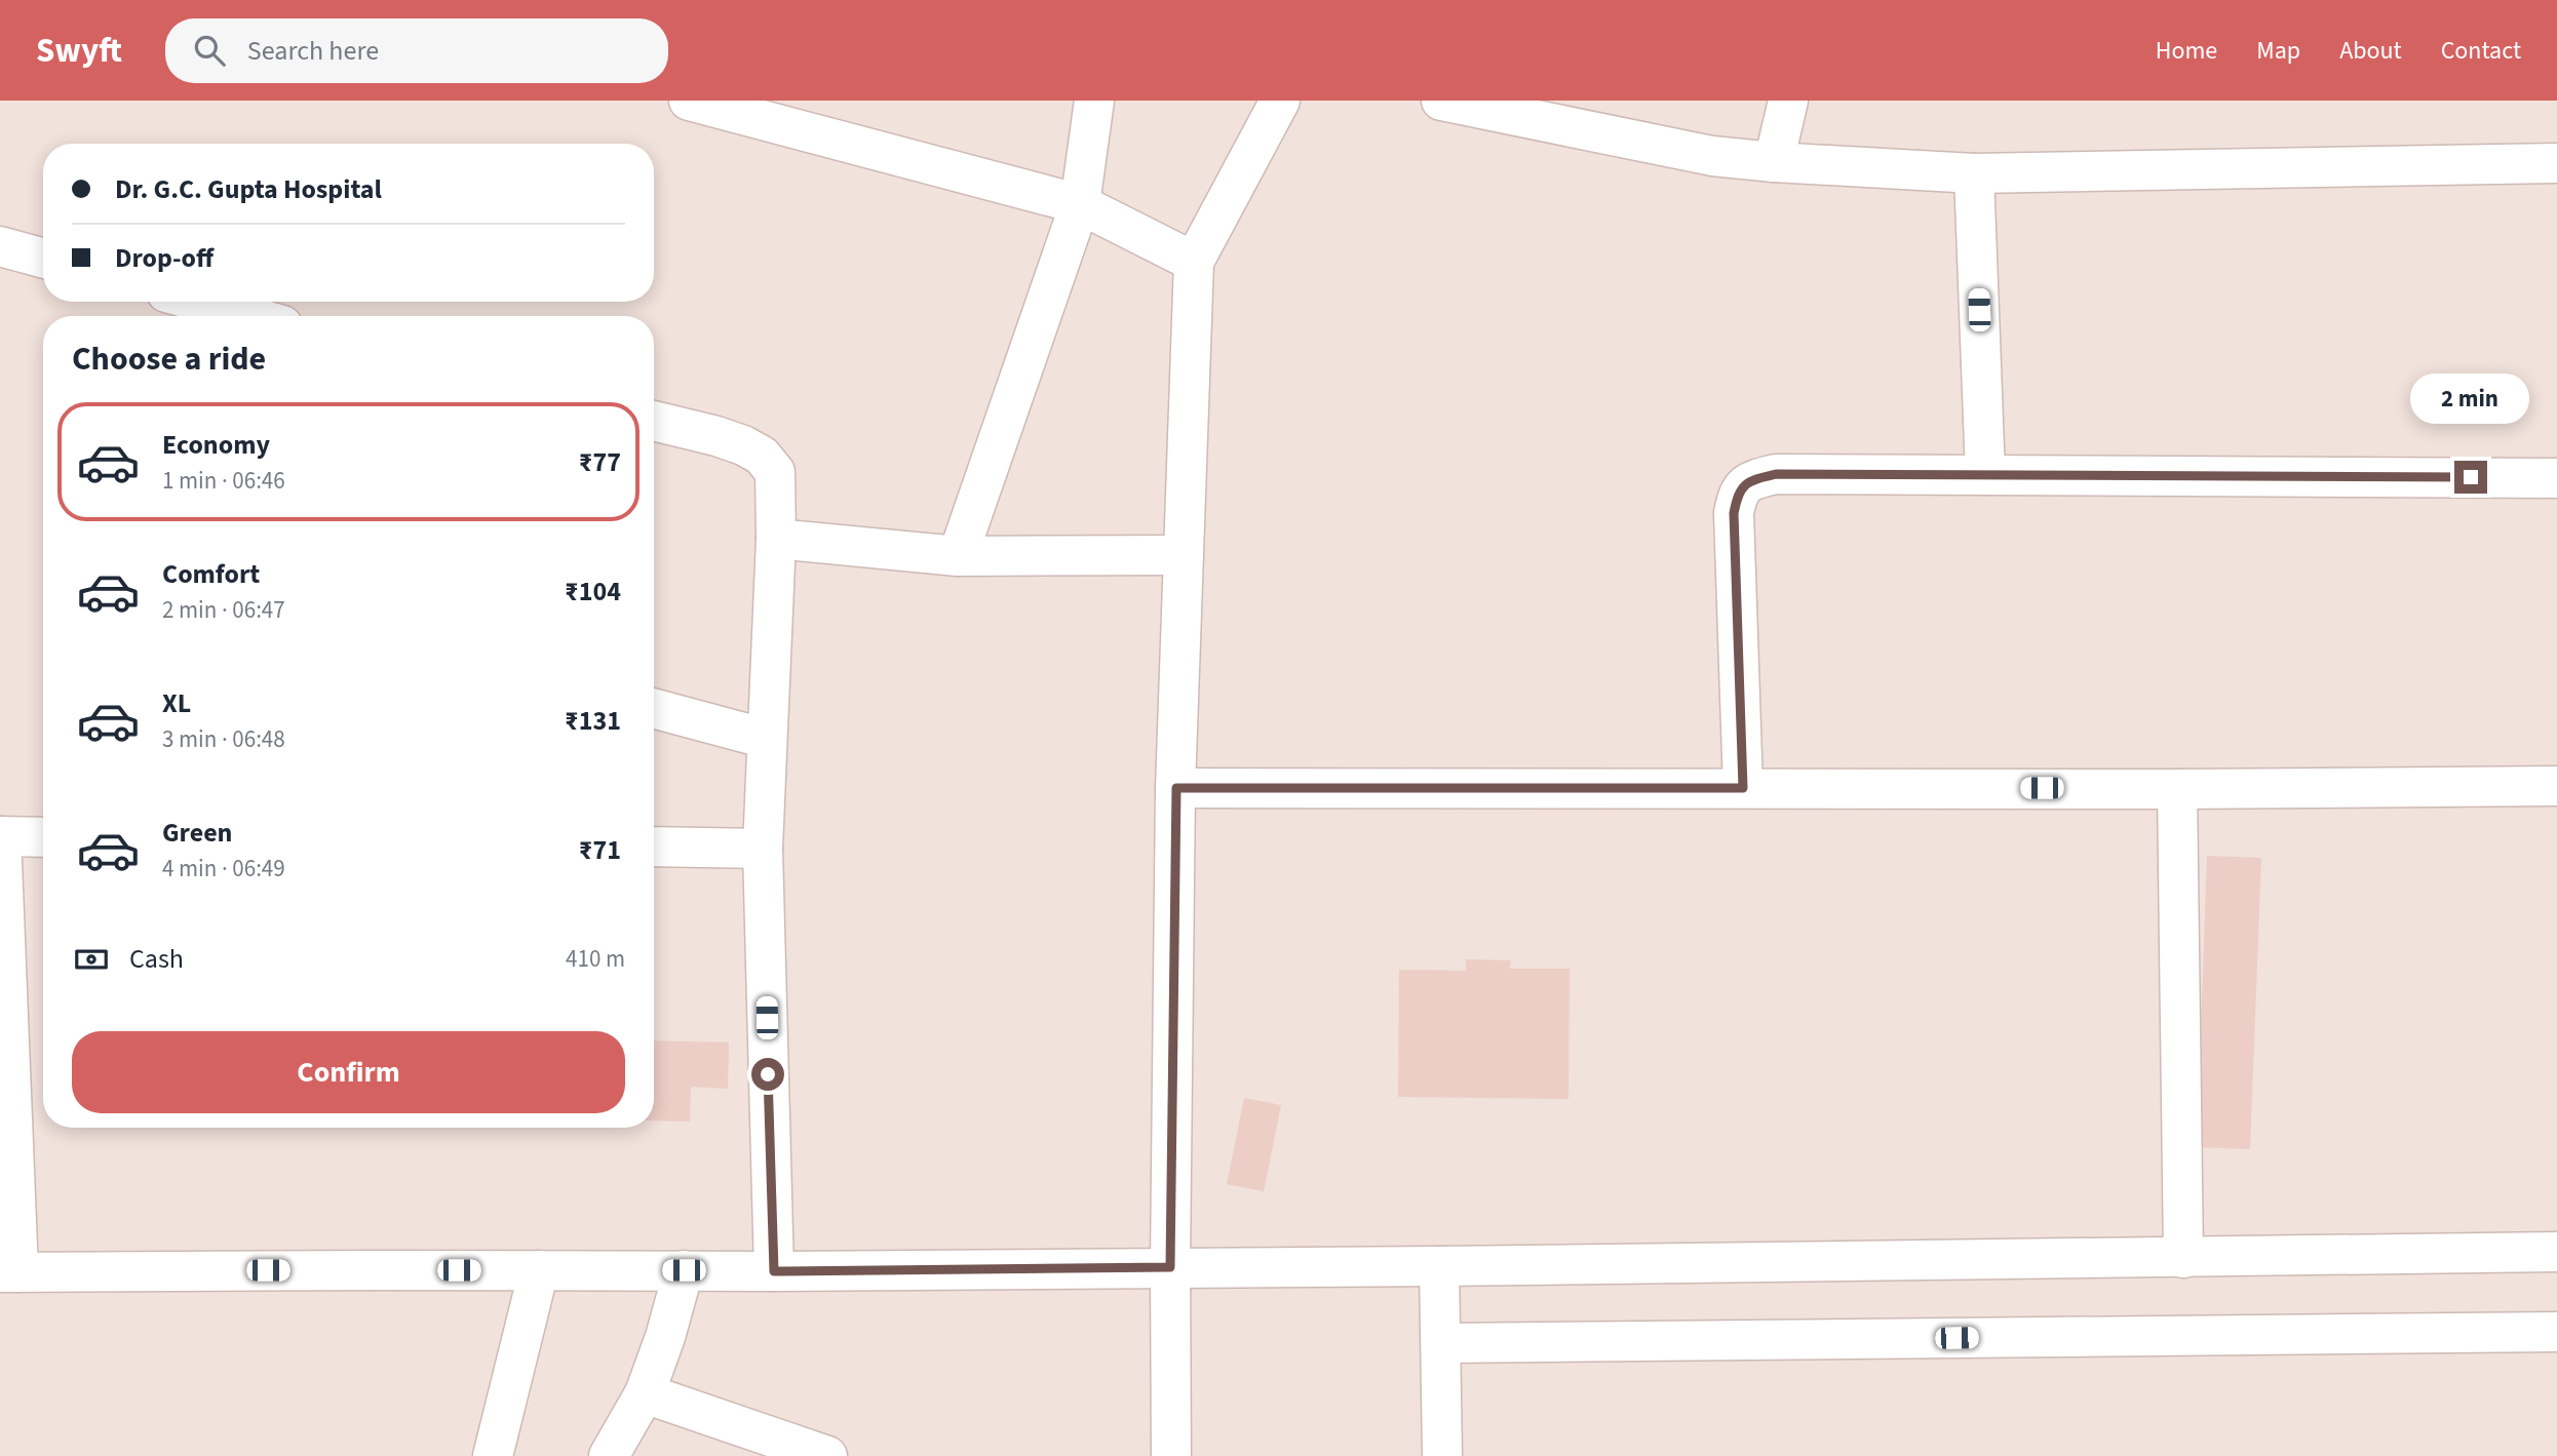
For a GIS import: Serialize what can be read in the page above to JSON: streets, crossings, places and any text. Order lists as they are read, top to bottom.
{
  "page": {
    "header": "Swyft",
    "search": "Search here",
    "nav": [
      "Home",
      "Map",
      "About",
      "Contact"
    ],
    "banner": ["Dr. G.C. Gupta Hospital", "Drop-off"],
    "heading": "Choose a ride",
    "bubble": "2 min",
    "list": [
      {
        "name": "Economy",
        "note": "1 min · 06:46",
        "value": "₹77"
      },
      {
        "name": "Comfort",
        "note": "2 min · 06:47",
        "value": "₹104"
      },
      {
        "name": "XL",
        "note": "3 min · 06:48",
        "value": "₹131"
      },
      {
        "name": "Green",
        "note": "4 min · 06:49",
        "value": "₹71"
      }
    ],
    "pay": ["Cash", "410 m"],
    "buttons": "Confirm"
  }
}
